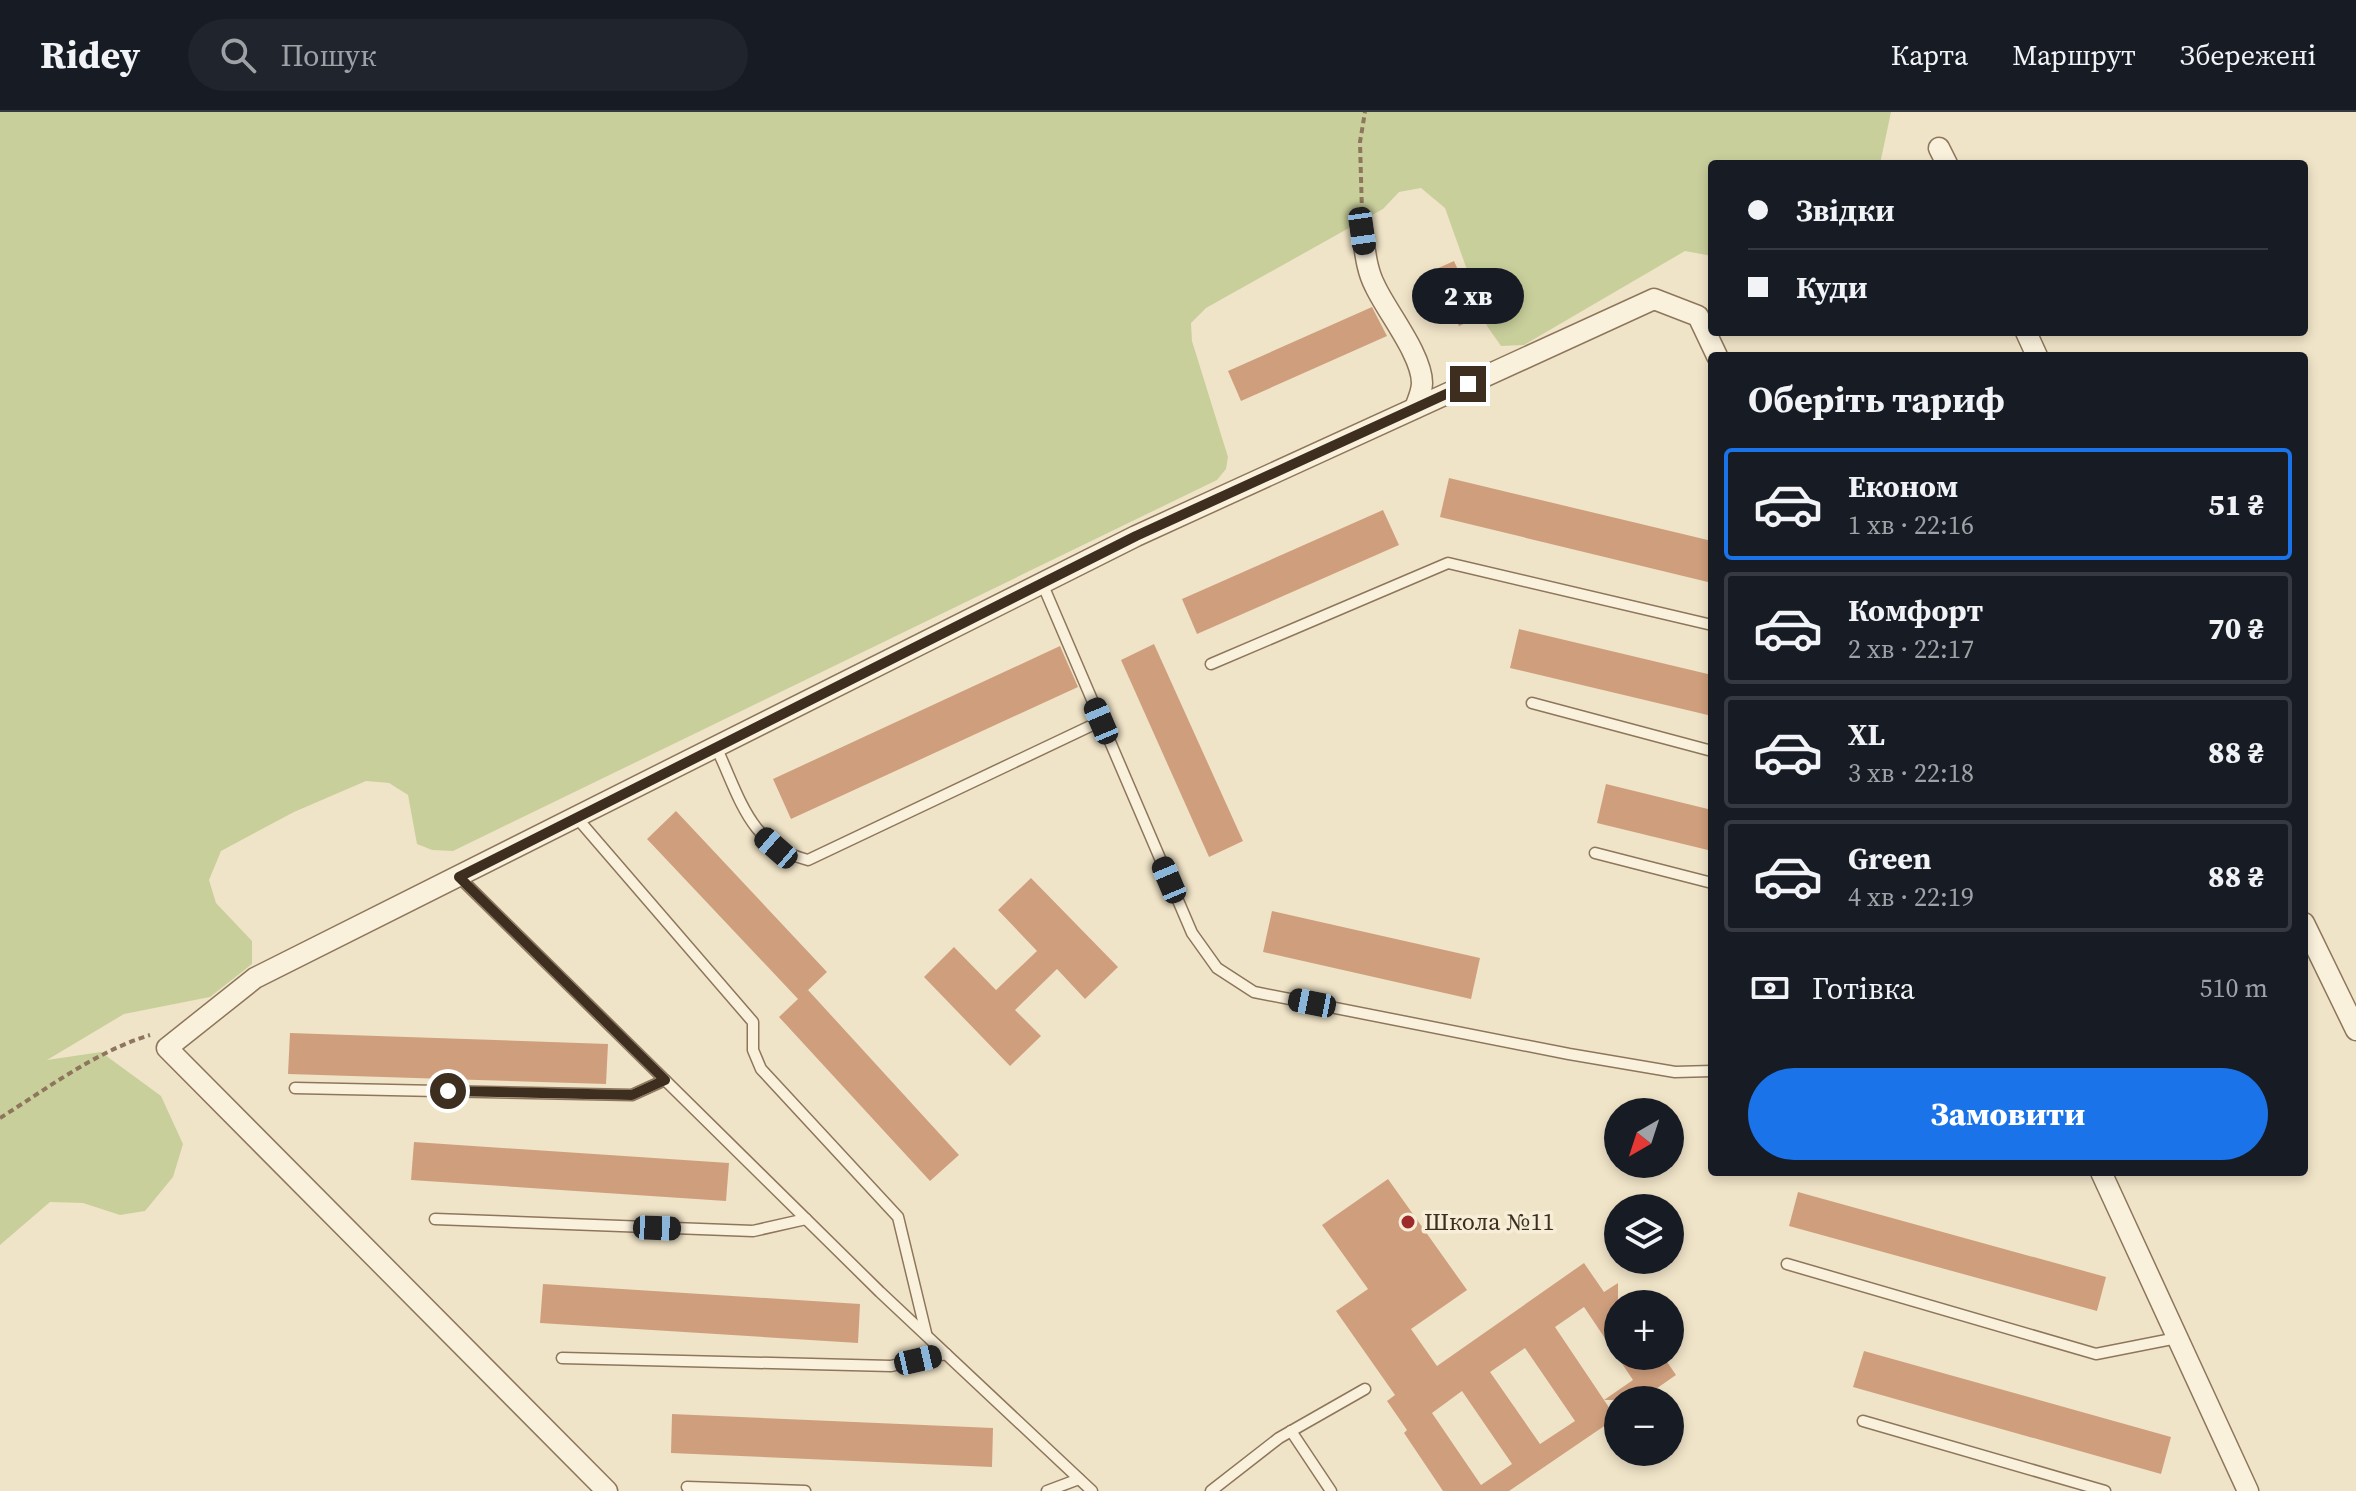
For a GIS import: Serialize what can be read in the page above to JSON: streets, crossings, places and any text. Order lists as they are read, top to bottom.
{
  "places": ["Школа №11"],
  "north": "bottom left",
  "page": {
    "header": "Ridey",
    "search": "Пошук",
    "nav": ["Карта", "Маршрут", "Збережені"],
    "banner": ["Звідки", "Куди"],
    "bubble": "2 хв",
    "heading": "Оберіть тариф",
    "list": [
      {
        "name": "Економ",
        "note": "1 хв · 22:16",
        "value": "51 ₴"
      },
      {
        "name": "Комфорт",
        "note": "2 хв · 22:17",
        "value": "70 ₴"
      },
      {
        "name": "XL",
        "note": "3 хв · 22:18",
        "value": "88 ₴"
      },
      {
        "name": "Green",
        "note": "4 хв · 22:19",
        "value": "88 ₴"
      }
    ],
    "pay": ["Готівка", "510 m"],
    "buttons": "Замовити",
    "map_buttons": ["+", "−"]
  }
}
